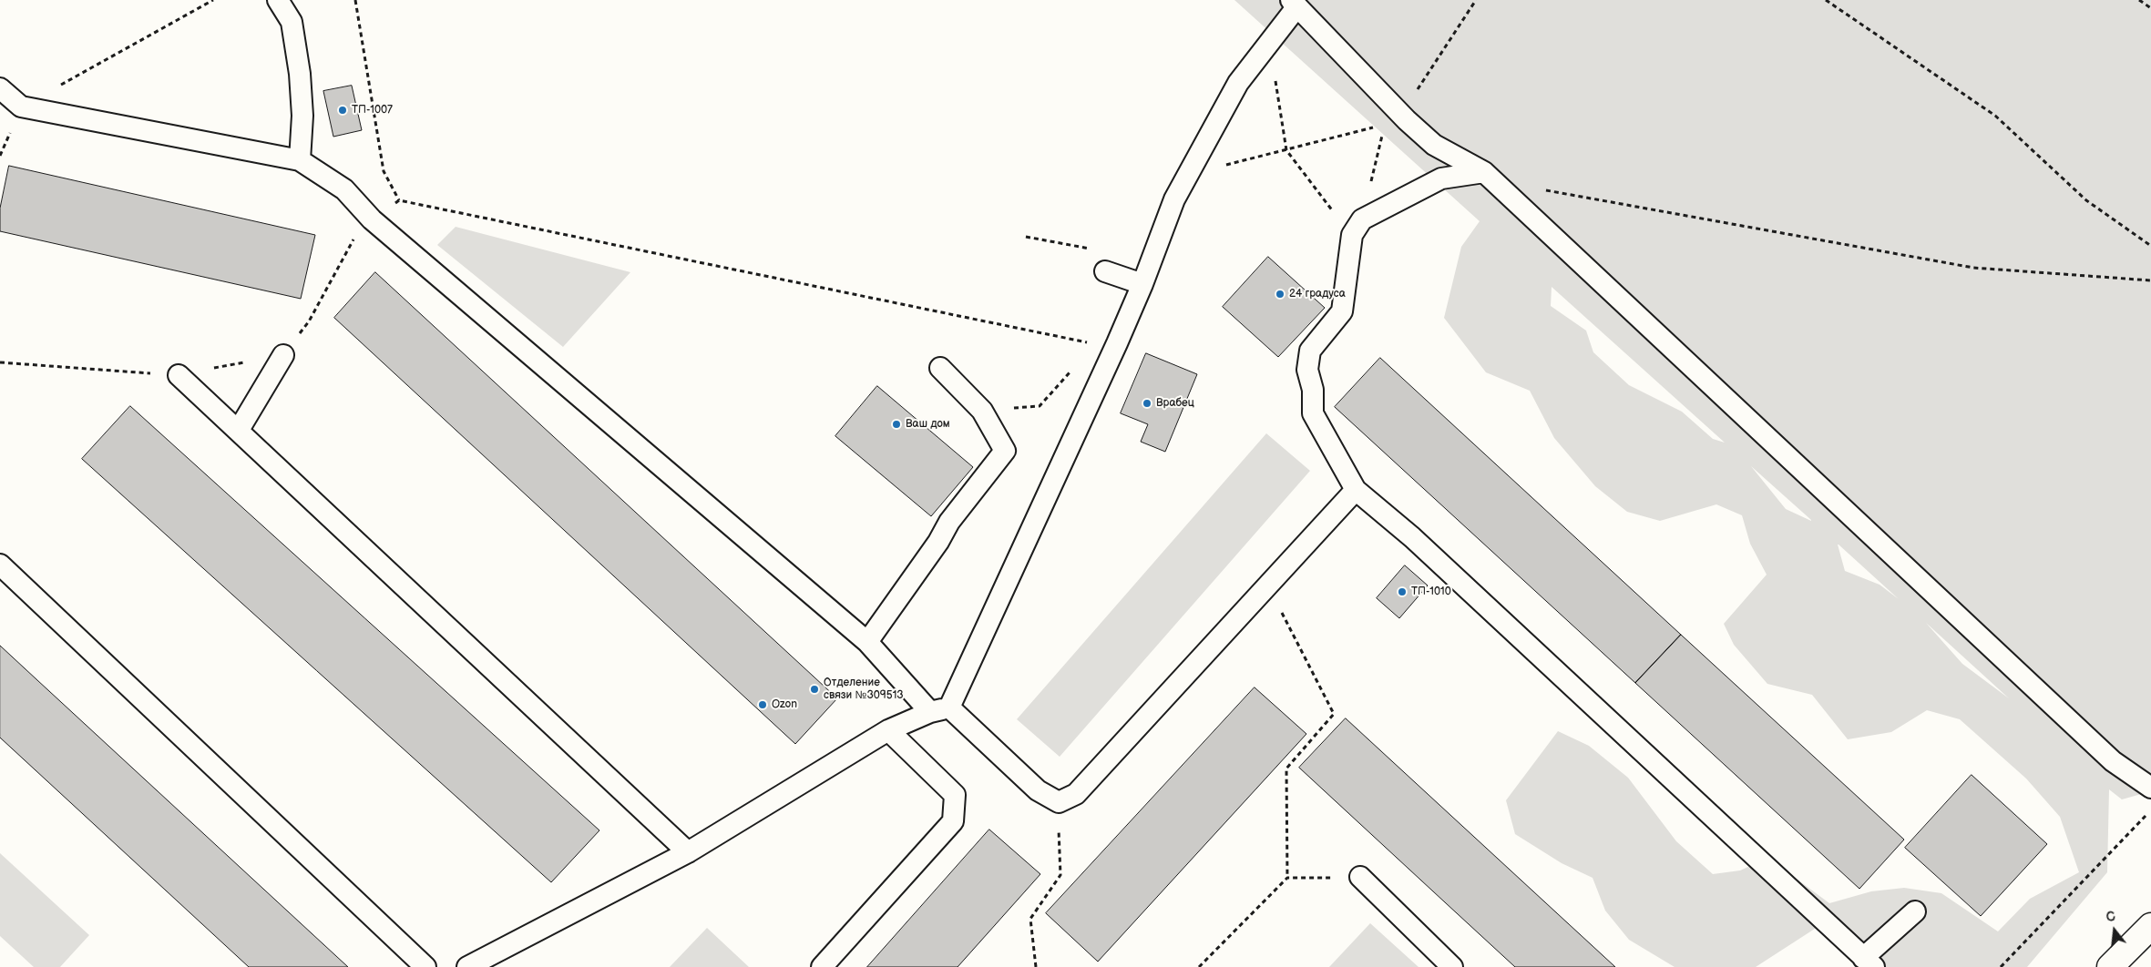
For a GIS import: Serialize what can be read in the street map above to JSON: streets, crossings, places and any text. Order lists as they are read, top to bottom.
{
  "places": [
    "ТП-1007",
    "24 градуса",
    "Врабец",
    "Ваш дом",
    "ТП-1010",
    "Отделение связи №309513",
    "Ozon"
  ],
  "north": "top"
}
